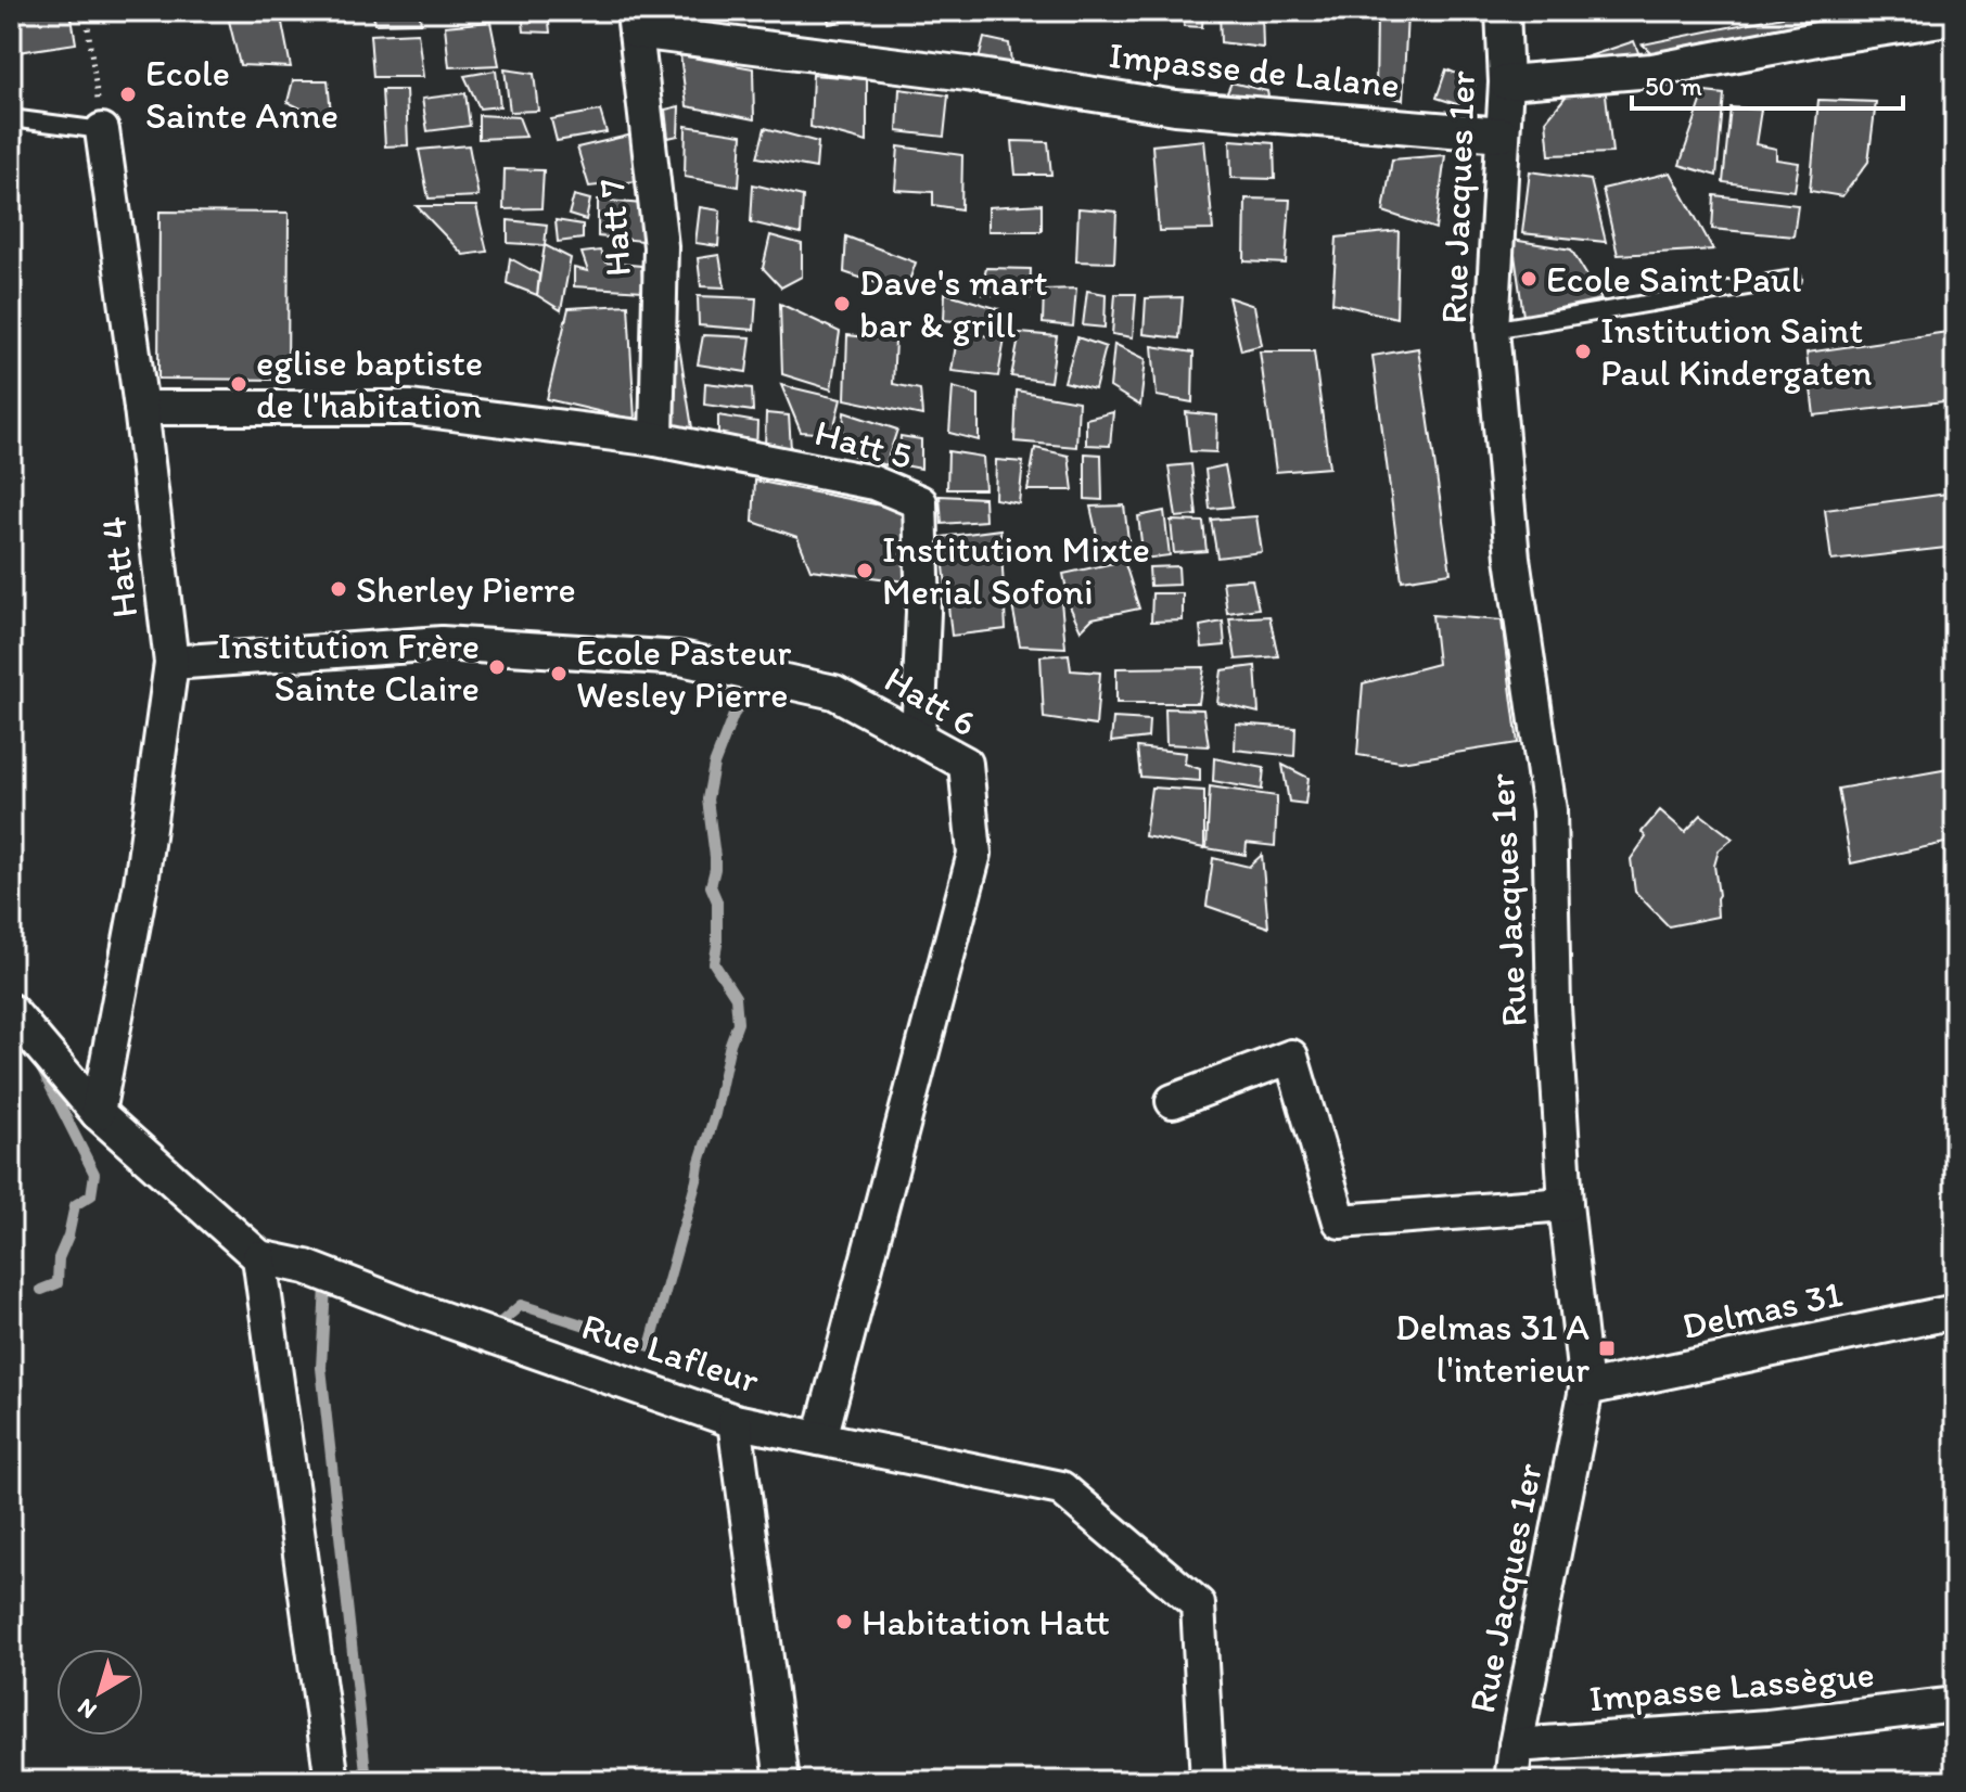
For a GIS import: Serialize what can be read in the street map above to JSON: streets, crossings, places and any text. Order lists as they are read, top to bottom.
{
  "streets": {
    "street": [
      "Impasse de Lalane",
      "Rue Jacques 1er",
      "Hatt 7",
      "Hatt 5",
      "Hatt 4",
      "Hatt 6",
      "Delmas 31",
      "Rue Lafleur",
      "Impasse Lassègue"
    ]
  },
  "crossings": [
    ["Impasse de Lalane", "Rue Jacques 1er"],
    ["Impasse de Lalane", "Hatt 7"],
    ["Rue Jacques 1er", "Delmas 31"],
    ["Rue Jacques 1er", "Impasse Lassègue"],
    ["Hatt 7", "Hatt 5"],
    ["Hatt 5", "Hatt 6"],
    ["Hatt 4", "Hatt 6"],
    ["Hatt 4", "Rue Lafleur"],
    ["Hatt 6", "Rue Lafleur"]
  ],
  "places": {
    "other": [
      "Ecole Sainte Anne",
      "Ecole Saint Paul",
      "Dave's mart bar & grill",
      "Institution Saint Paul Kindergaten",
      "eglise baptiste de l'habitation",
      "Institution Mixte Merial Sofoni",
      "Sherley Pierre",
      "Institution Frère Sainte Claire",
      "Ecole Pasteur Wesley Pierre",
      "Habitation Hatt"
    ],
    "transit": ["Delmas 31 A l'interieur"]
  },
  "scale_bar": "50 m",
  "north": "bottom left"
}
